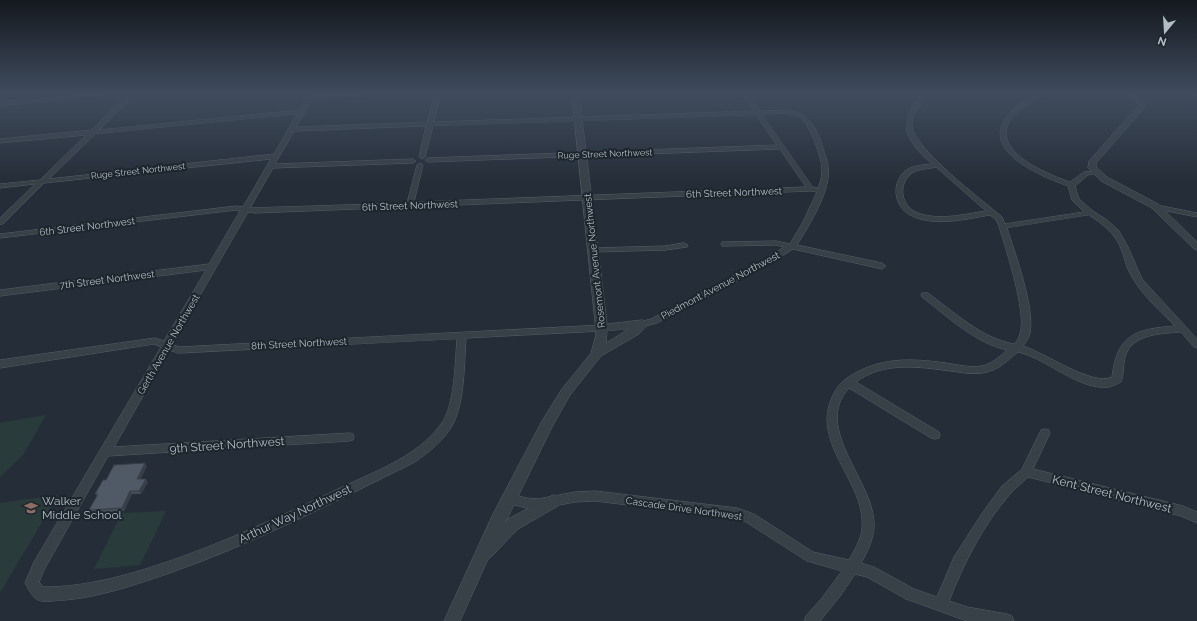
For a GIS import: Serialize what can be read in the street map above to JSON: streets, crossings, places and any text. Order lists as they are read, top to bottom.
{
  "streets": {
    "street": [
      "Ruge Street Northwest",
      "6th Street Northwest",
      "Rosemont Avenue Northwest",
      "7th Street Northwest",
      "Piedmont Avenue Northwest",
      "8th Street Northwest",
      "Gerth Avenue Northwest",
      "9th Street Northwest",
      "Kent Street Northwest",
      "Cascade Drive Northwest",
      "Arthur Way Northwest"
    ]
  },
  "crossings": [
    ["Ruge Street Northwest", "Rosemont Avenue Northwest"],
    ["Ruge Street Northwest", "Gerth Avenue Northwest"],
    ["6th Street Northwest", "Rosemont Avenue Northwest"],
    ["6th Street Northwest", "Piedmont Avenue Northwest"],
    ["6th Street Northwest", "Gerth Avenue Northwest"],
    ["Rosemont Avenue Northwest", "Piedmont Avenue Northwest"],
    ["Rosemont Avenue Northwest", "8th Street Northwest"],
    ["7th Street Northwest", "Gerth Avenue Northwest"],
    ["Piedmont Avenue Northwest", "8th Street Northwest"],
    ["Piedmont Avenue Northwest", "Gerth Avenue Northwest"],
    ["8th Street Northwest", "Gerth Avenue Northwest"],
    ["8th Street Northwest", "Arthur Way Northwest"],
    ["Gerth Avenue Northwest", "9th Street Northwest"],
    ["Gerth Avenue Northwest", "Arthur Way Northwest"]
  ],
  "places": {
    "school or university": ["Walker Middle School"]
  },
  "north": "bottom"
}
